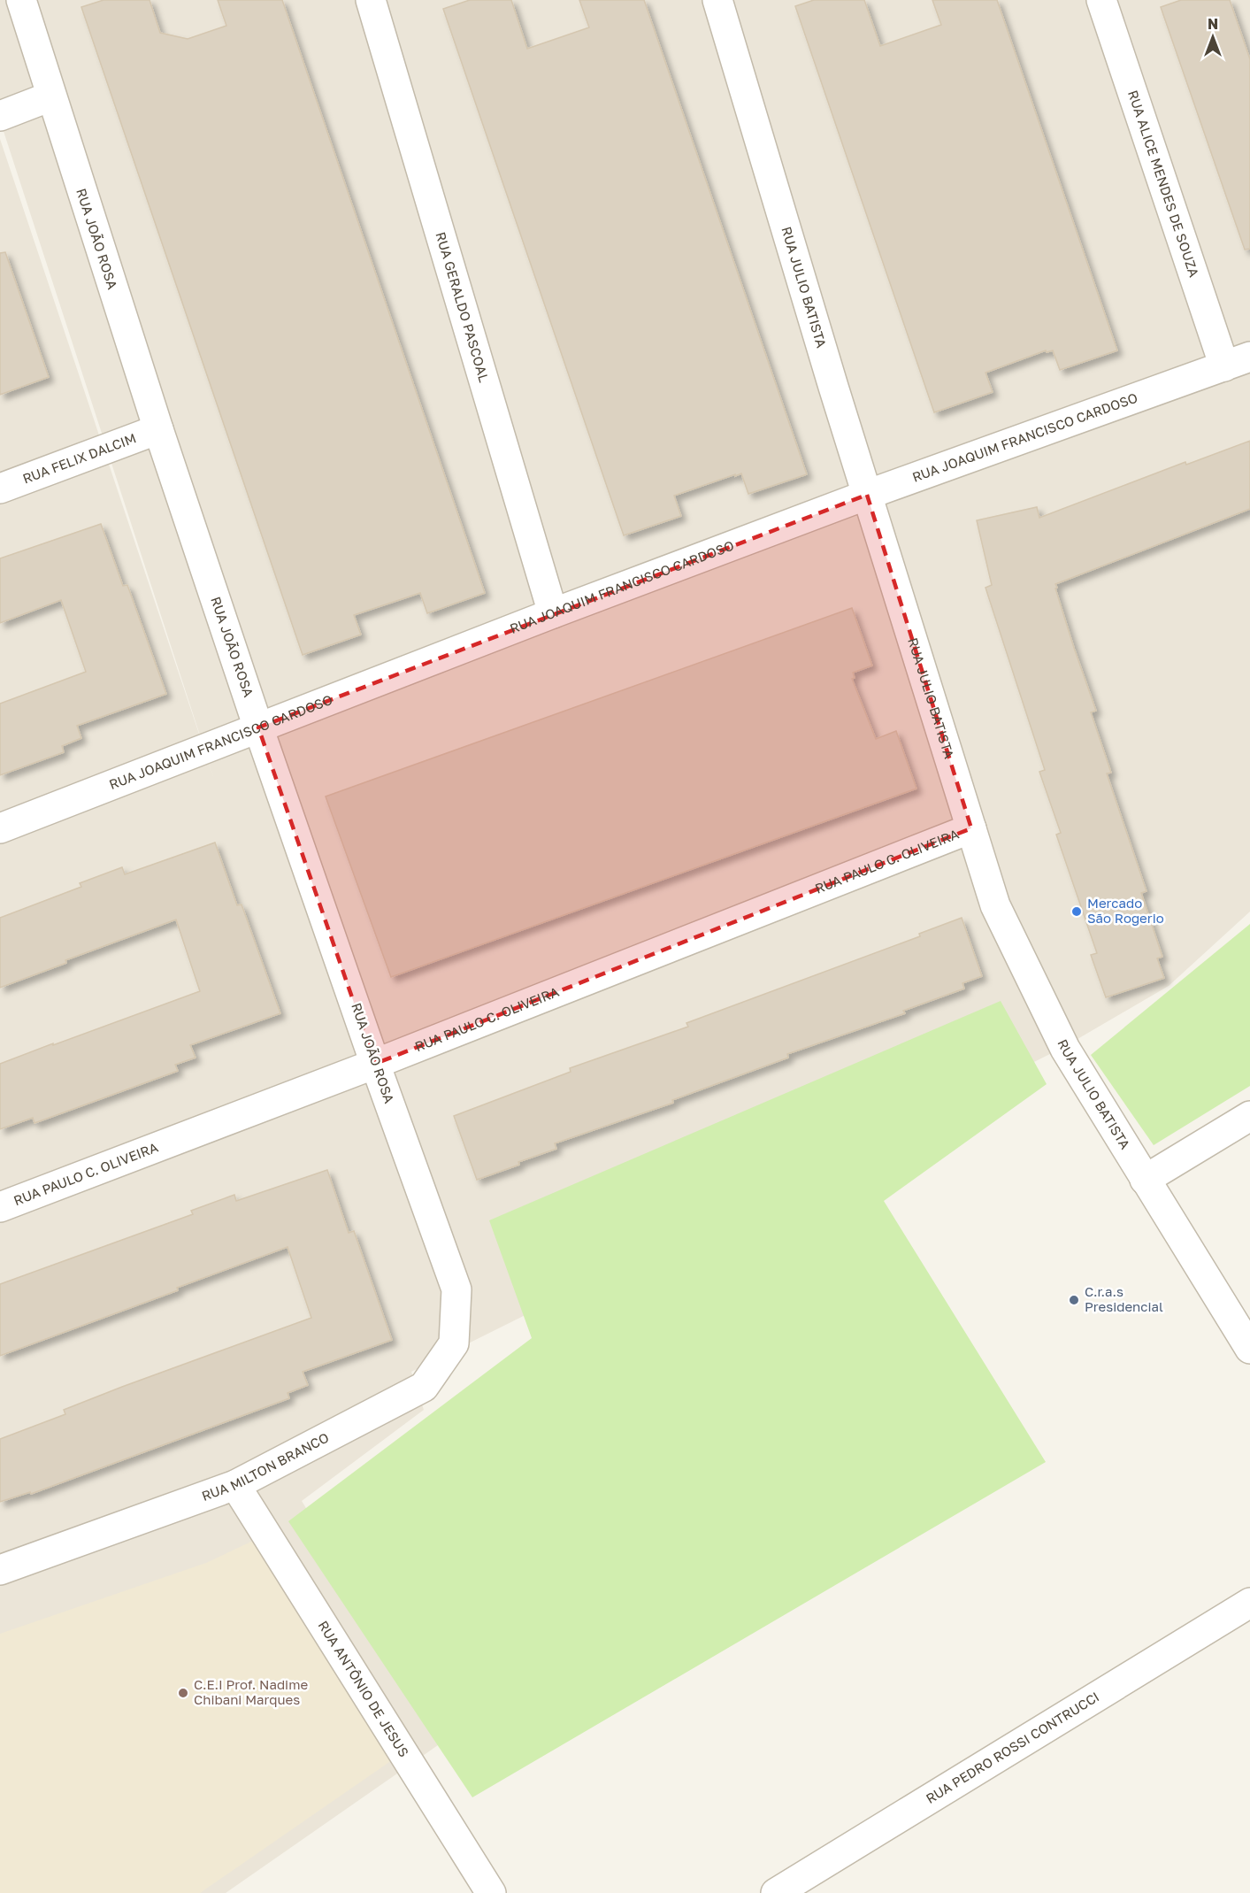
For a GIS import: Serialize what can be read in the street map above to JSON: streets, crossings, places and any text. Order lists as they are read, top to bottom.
{
  "streets": {
    "street": [
      "RUA ALICE MENDES DE SOUZA",
      "RUA JOÃO ROSA",
      "RUA JULIO BATISTA",
      "RUA GERALDO PASCOAL",
      "RUA JOAQUIM FRANCISCO CARDOSO",
      "RUA FELIX DALCIM",
      "RUA PAULO C. OLIVEIRA",
      "RUA MILTON BRANCO",
      "RUA ANTÔNIO DE JESUS",
      "RUA PEDRO ROSSI CONTRUCCI"
    ]
  },
  "crossings": [
    ["RUA ALICE MENDES DE SOUZA", "RUA JOAQUIM FRANCISCO CARDOSO"],
    ["RUA JOÃO ROSA", "RUA JOAQUIM FRANCISCO CARDOSO"],
    ["RUA JOÃO ROSA", "RUA FELIX DALCIM"],
    ["RUA JOÃO ROSA", "RUA PAULO C. OLIVEIRA"],
    ["RUA JOÃO ROSA", "RUA MILTON BRANCO"],
    ["RUA JULIO BATISTA", "RUA JOAQUIM FRANCISCO CARDOSO"],
    ["RUA JULIO BATISTA", "RUA PAULO C. OLIVEIRA"],
    ["RUA GERALDO PASCOAL", "RUA JOAQUIM FRANCISCO CARDOSO"],
    ["RUA MILTON BRANCO", "RUA ANTÔNIO DE JESUS"]
  ],
  "places": ["Mercado São Rogerio", "C.r.a.s Presidencial", "C.E.I Prof. Nadime Chibani Marques"],
  "north": "top"
}
